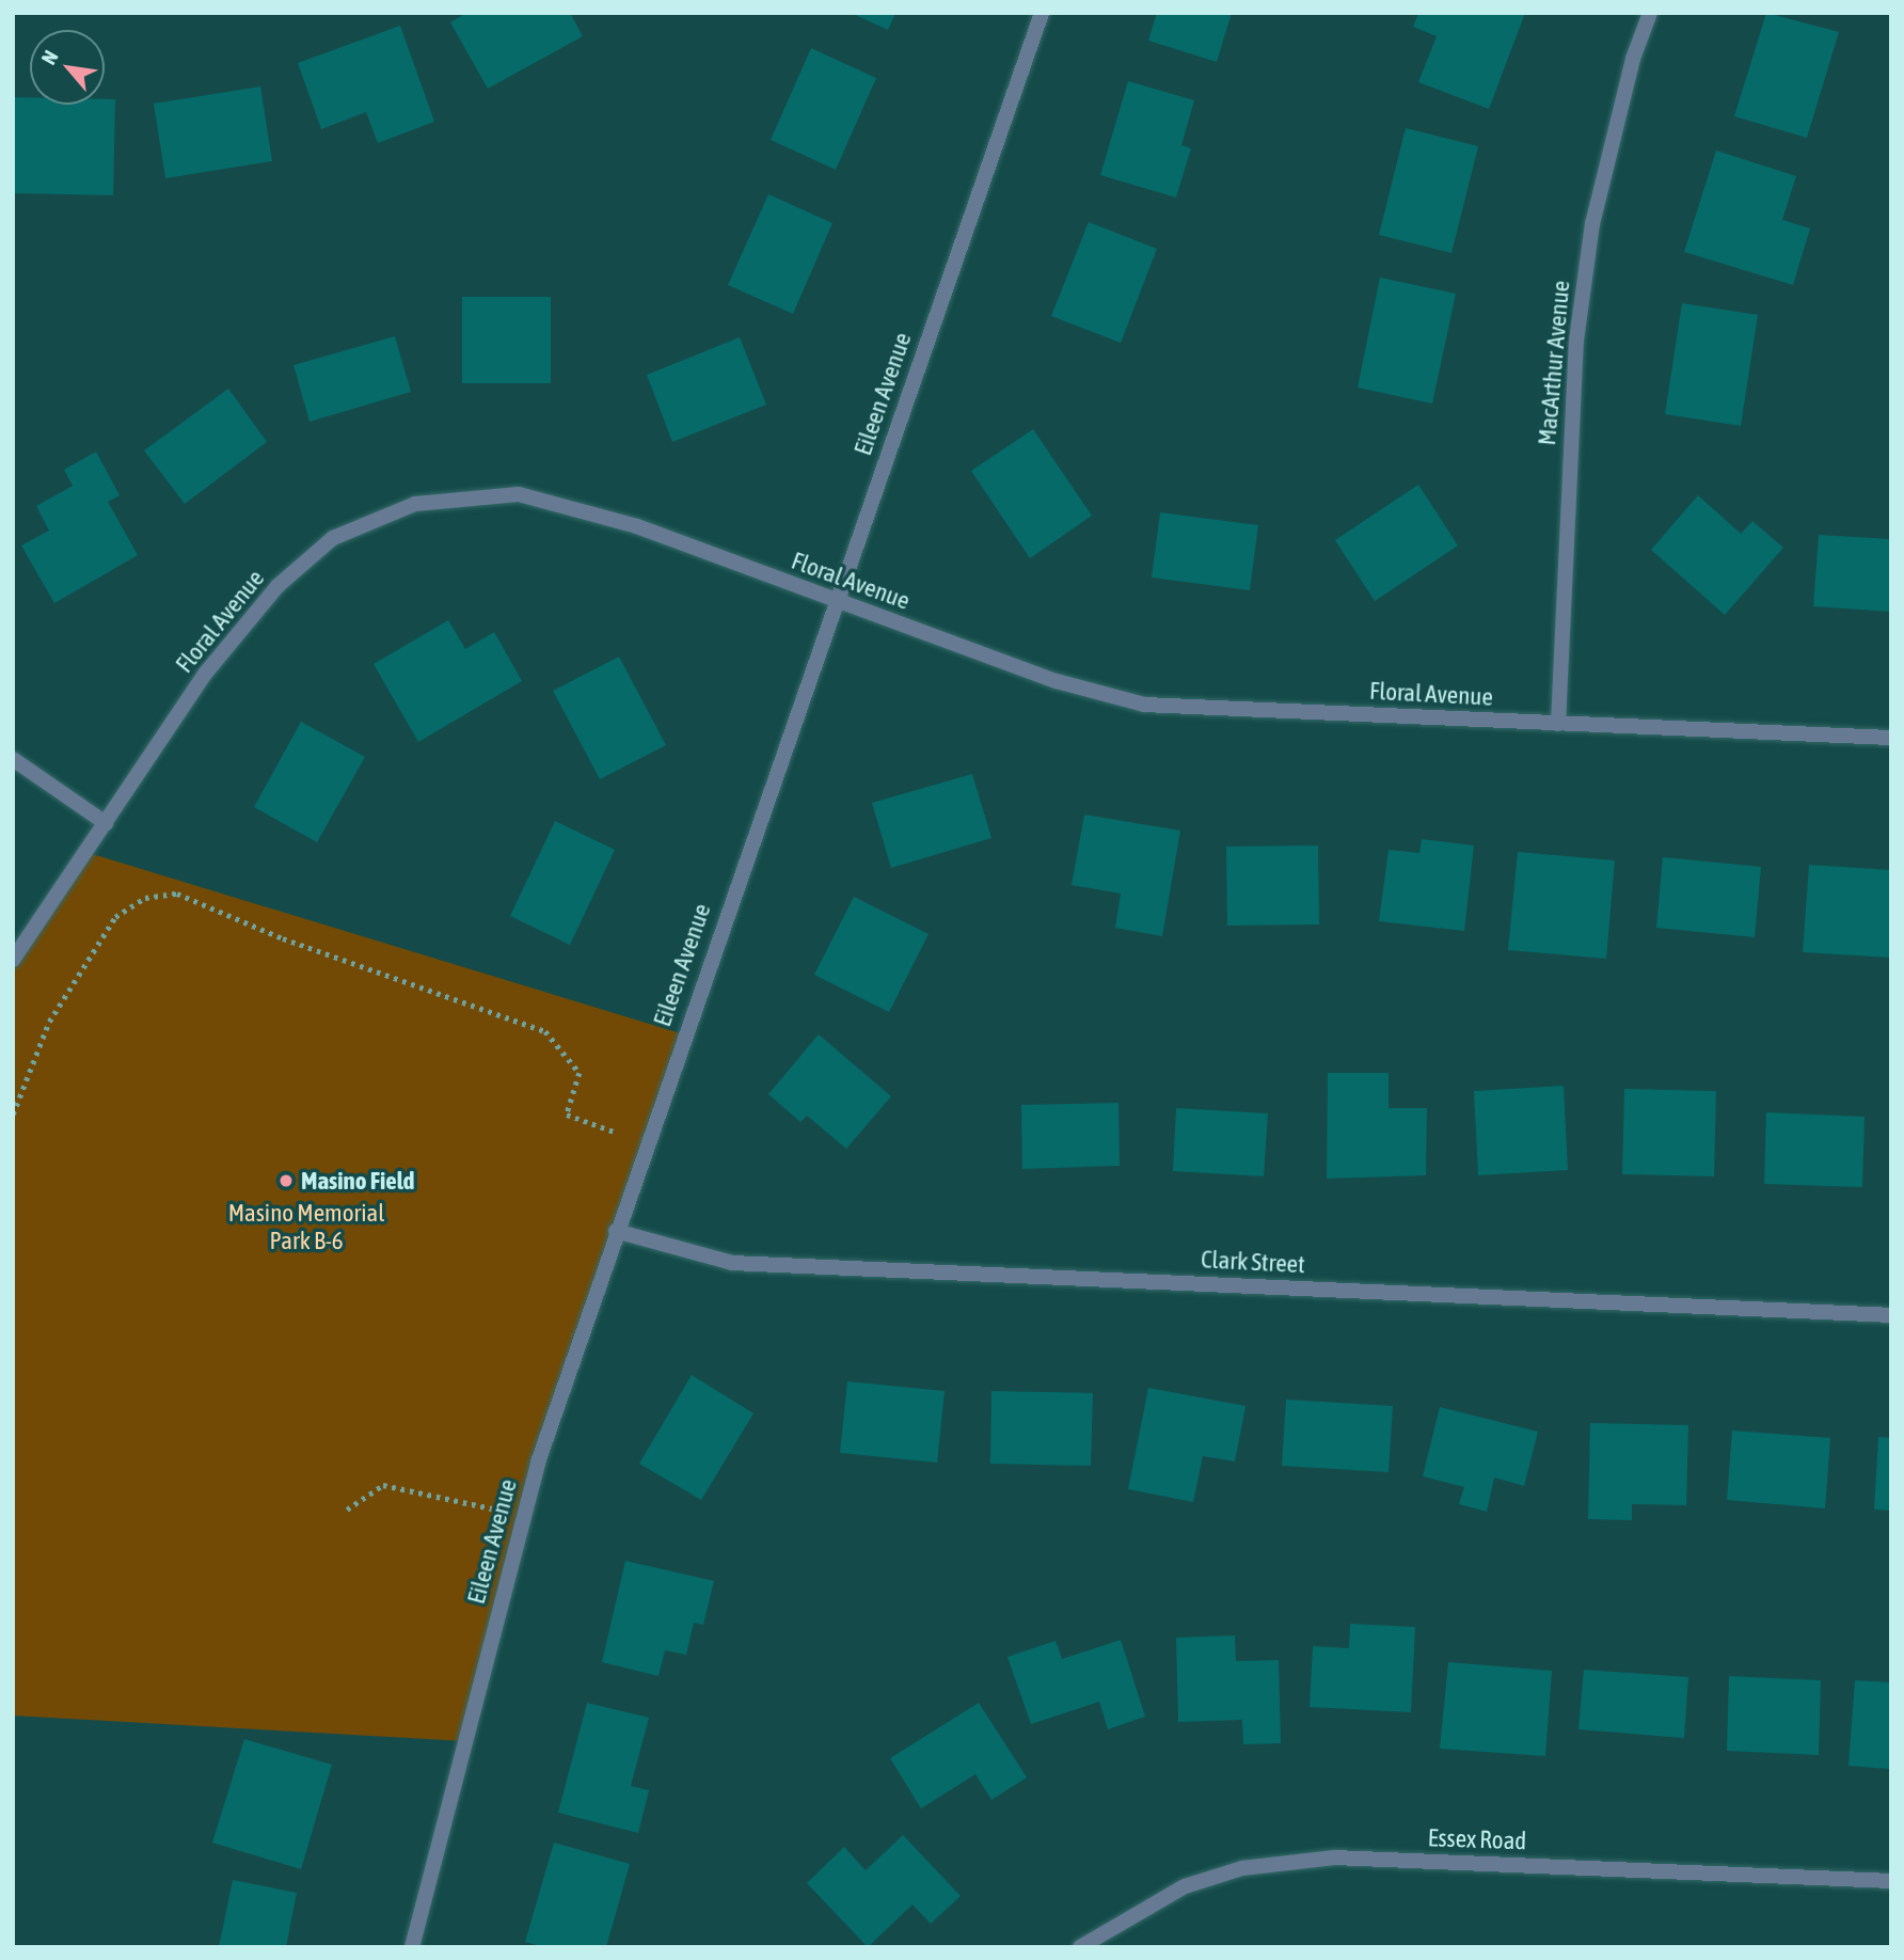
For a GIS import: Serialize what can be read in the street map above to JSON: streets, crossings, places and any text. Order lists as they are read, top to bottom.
{
  "streets": {
    "street": [
      "MacArthur Avenue",
      "Eileen Avenue",
      "Floral Avenue",
      "Clark Street",
      "Essex Road"
    ]
  },
  "crossings": [
    ["MacArthur Avenue", "Floral Avenue"],
    ["Eileen Avenue", "Floral Avenue"],
    ["Eileen Avenue", "Clark Street"]
  ],
  "parks": ["Masino Memorial Park B-6"],
  "places": ["Masino Field"],
  "north": "top left"
}
